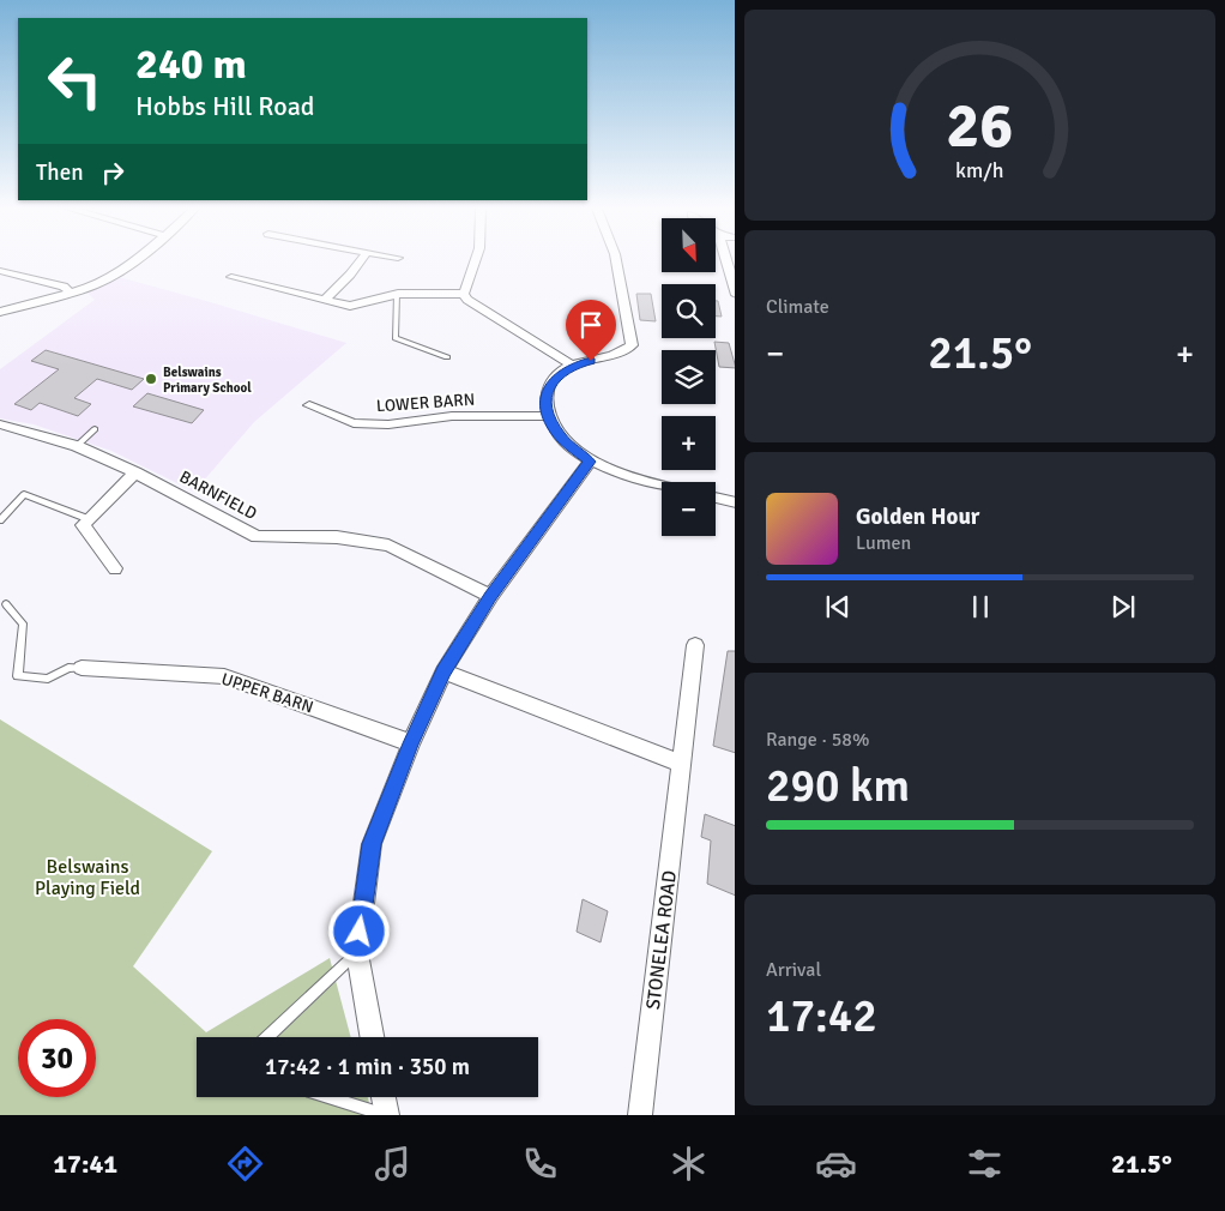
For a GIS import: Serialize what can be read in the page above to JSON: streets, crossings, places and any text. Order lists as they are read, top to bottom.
{
  "streets": {
    "street": [
      "LOWER BARN",
      "BARNFIELD",
      "UPPER BARN",
      "STONELEA ROAD"
    ]
  },
  "parks": ["Belswains Playing Field"],
  "places": ["Belswains Primary School"],
  "north": "bottom right",
  "page": {
    "turn": ["240 m", "Hobbs Hill Road"],
    "then": "Then",
    "map_buttons": ["+", "−"],
    "tile": [
      "Climate",
      ["Range · 58%", "290 km"],
      ["Arrival", "17:42"]
    ],
    "heat": ["−", "21.5°", "+"],
    "song": ["Golden Hour", "Lumen"],
    "limit": "30",
    "trip": "17:42 · 1 min · 350 m",
    "tabs": ["17:41", "21.5°"],
    "gauge": ["26", "km/h"]
  }
}
